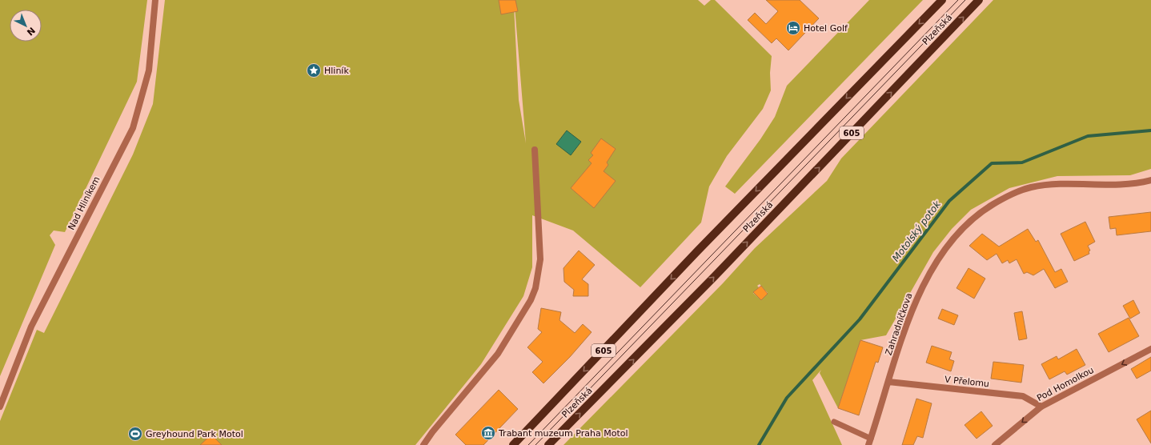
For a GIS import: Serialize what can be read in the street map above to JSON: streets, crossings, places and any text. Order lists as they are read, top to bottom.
{
  "streets": {
    "main road": ["Plzeňská", "605"],
    "street": [
      "Nad Hliníkem",
      "Zahradníčkova",
      "V Přelomu",
      "Pod Homolkou"
    ]
  },
  "crossings": [
    ["Zahradníčkova", "V Přelomu"],
    ["V Přelomu", "Pod Homolkou"]
  ],
  "one_way": ["Pod Homolkou"],
  "water": ["Motolský potok"],
  "places": {
    "hotel": ["Hotel Golf"],
    "place": ["Hliník"],
    "museum": ["Trabant muzeum Praha Motol"],
    "sports": ["Greyhound Park Motol"]
  },
  "north": "bottom right"
}
